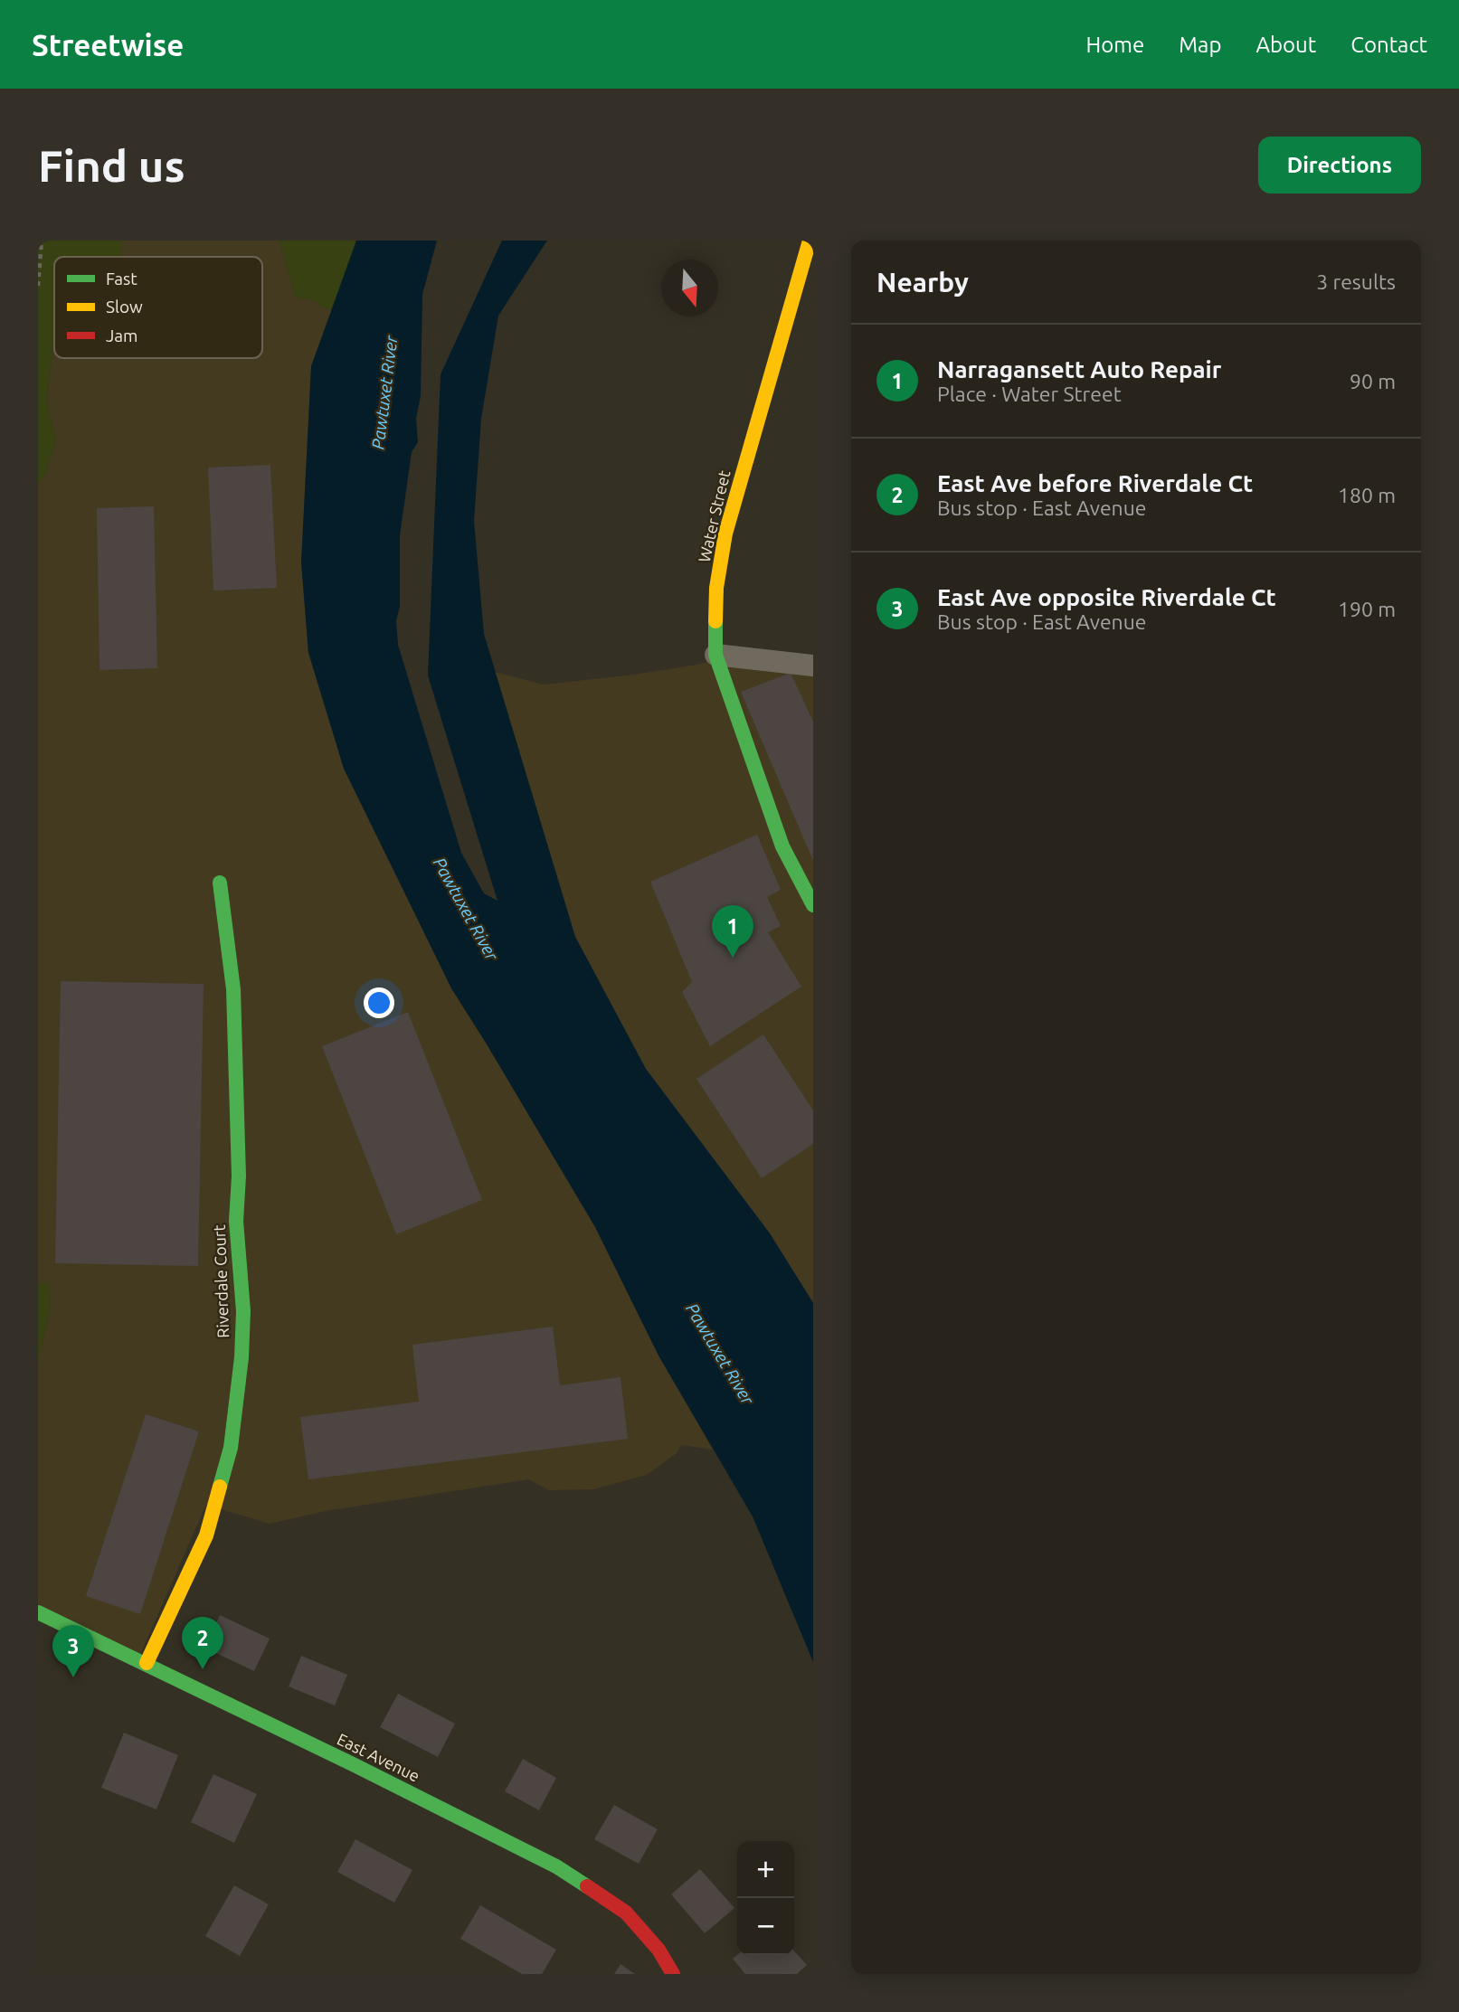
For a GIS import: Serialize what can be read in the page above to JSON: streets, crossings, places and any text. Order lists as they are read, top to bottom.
{
  "streets": {
    "street": ["Water Street", "Riverdale Court", "East Avenue"]
  },
  "crossings": [
    ["Riverdale Court", "East Avenue"]
  ],
  "water": ["Pawtuxet River"],
  "legend": ["Fast", "Slow", "Jam"],
  "north": "bottom",
  "page": {
    "header": "Streetwise",
    "nav": [
      "Home",
      "Map",
      "About",
      "Contact"
    ],
    "buttons": "Directions",
    "title": "Find us",
    "heading": ["Nearby", "3 results"],
    "list": [
      {
        "mark": "1",
        "name": "Narragansett Auto Repair",
        "note": "Place · Water Street",
        "value": "90 m"
      },
      {
        "mark": "2",
        "name": "East Ave before Riverdale Ct",
        "note": "Bus stop · East Avenue",
        "value": "180 m"
      },
      {
        "mark": "3",
        "name": "East Ave opposite Riverdale Ct",
        "note": "Bus stop · East Avenue",
        "value": "190 m"
      }
    ],
    "pins": ["1", "2", "3"],
    "map_buttons": ["+", "−"]
  }
}
